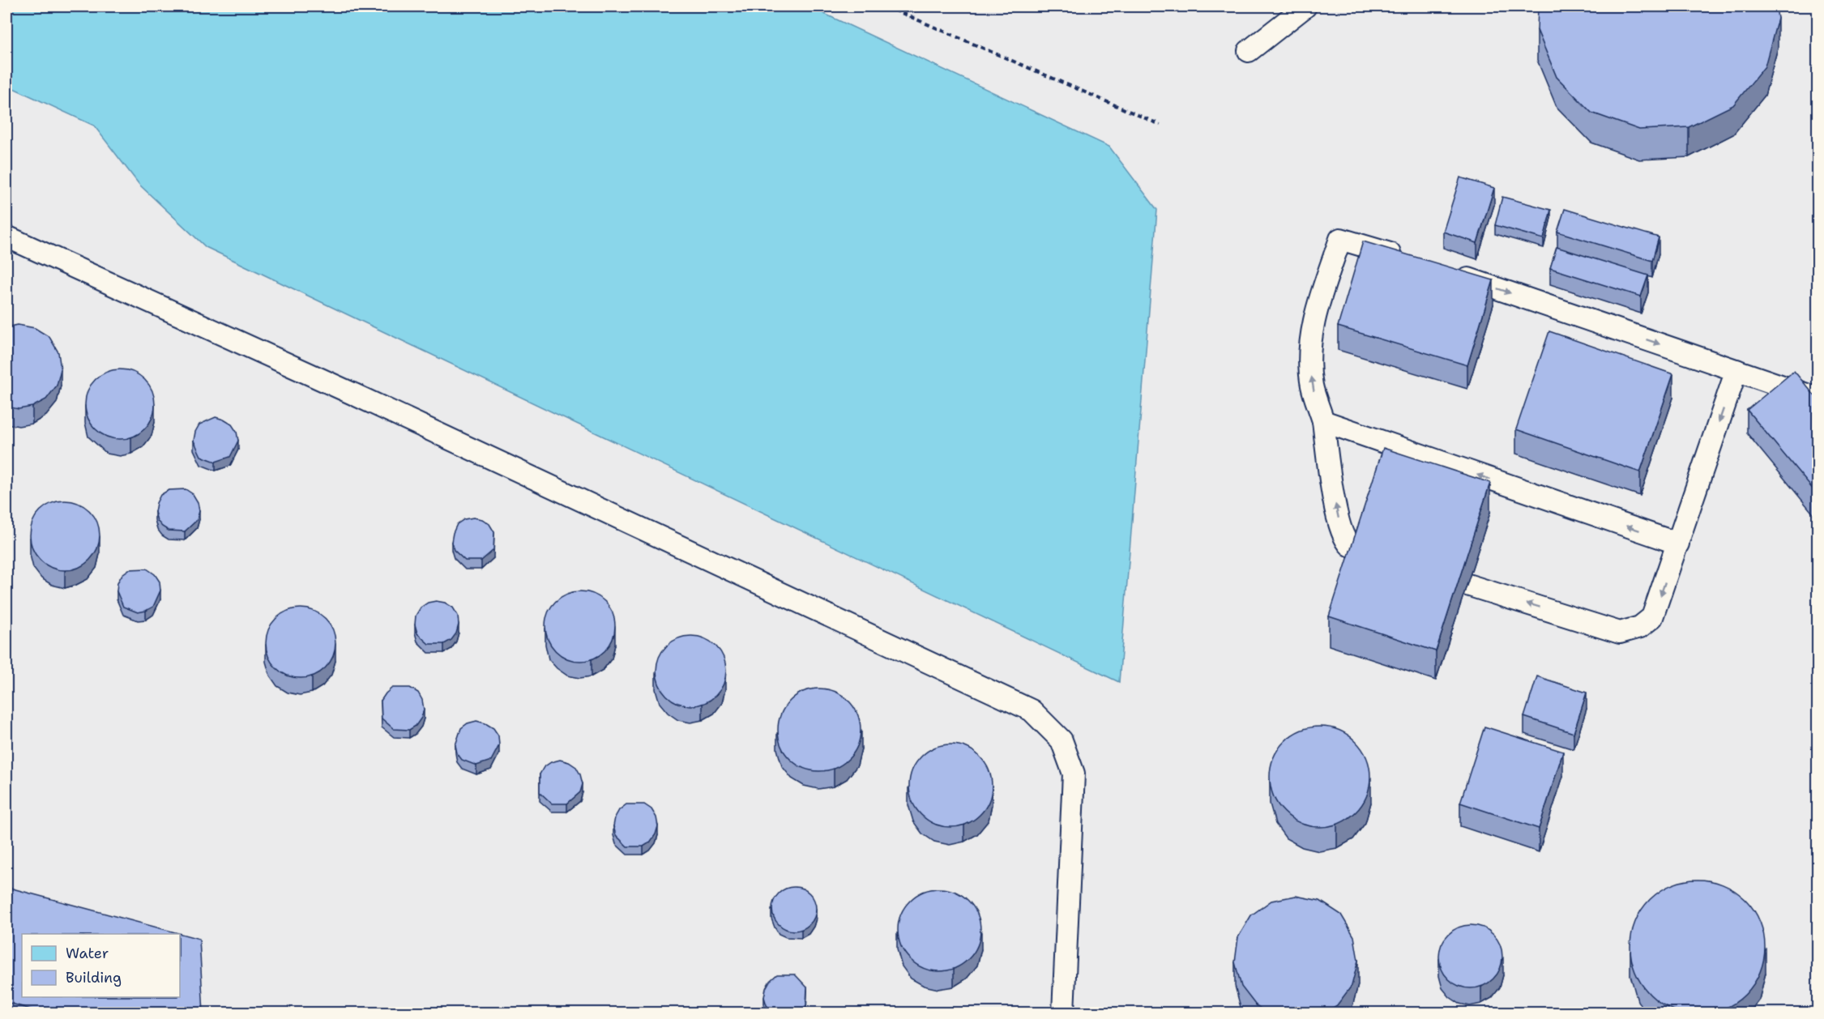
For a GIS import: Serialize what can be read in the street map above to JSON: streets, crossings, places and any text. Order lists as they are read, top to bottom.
{
  "legend": ["Water", "Building"]
}
